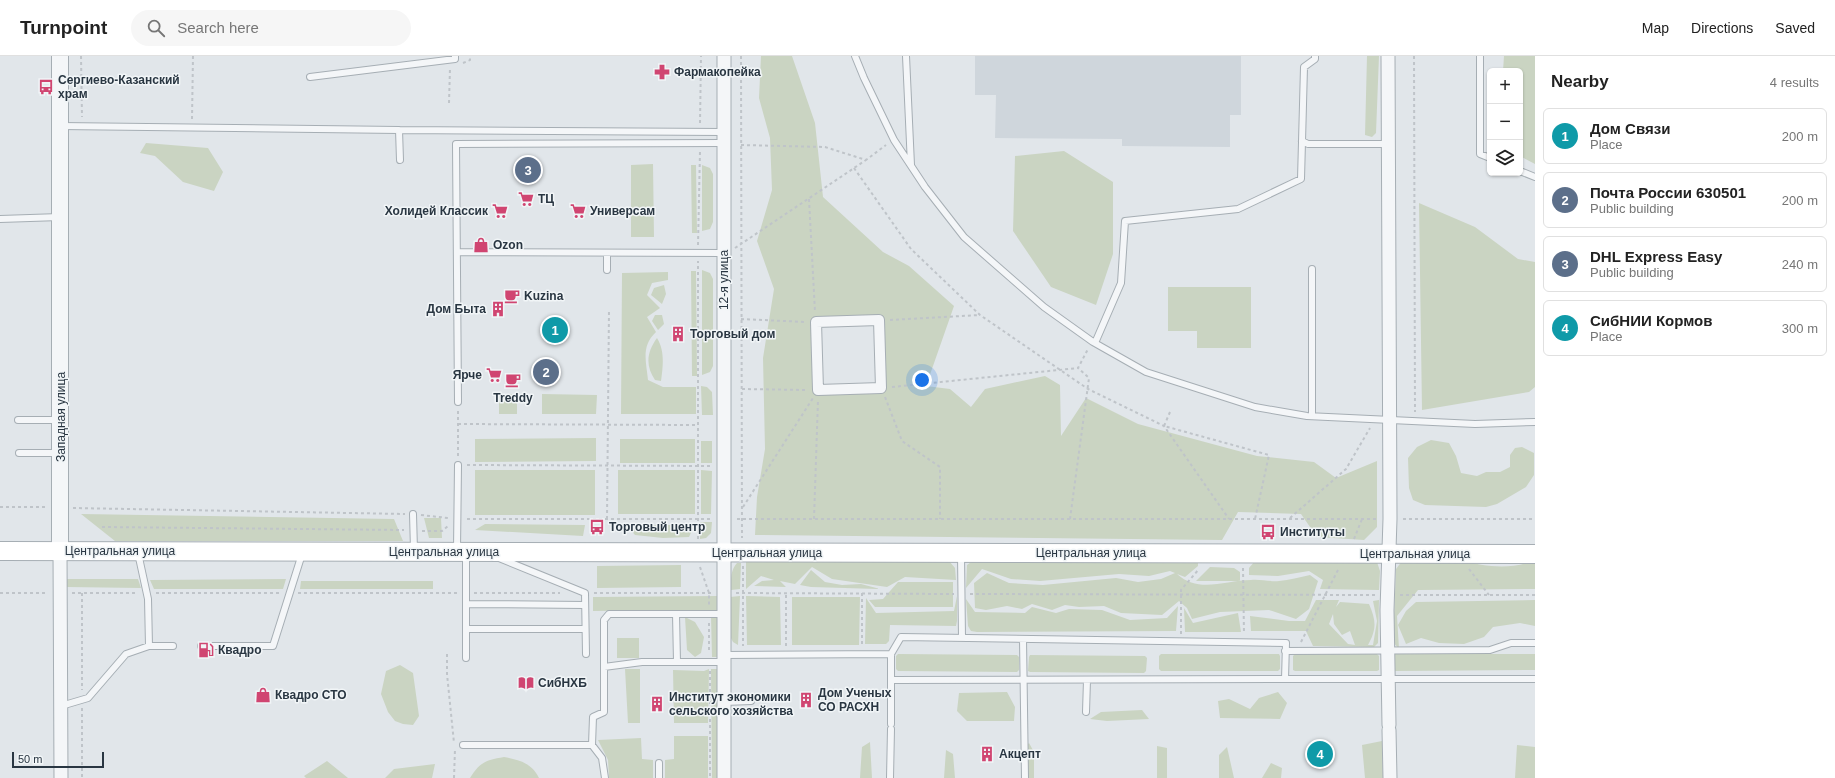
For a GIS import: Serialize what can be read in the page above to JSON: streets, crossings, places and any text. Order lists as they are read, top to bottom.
{
  "streets": {
    "main road": ["Центральная улица"],
    "street": ["12-я улица", "Западная улица"]
  },
  "crossings": [
    ["12-я улица", "Центральная улица"],
    ["Западная улица", "Центральная улица"]
  ],
  "places": {
    "pharmacy": ["Фармакопейка"],
    "bus stop": ["Сергиево-Казанский храм", "Торговый центр", "Институты"],
    "supermarket": [
      "ТЦ",
      "Холидей Классик",
      "Универсам",
      "Ярче"
    ],
    "shop": ["Ozon", "Квадро СТО"],
    "cafe": ["Kuzina", "Treddy"],
    "building": [
      "Дом Быта",
      "Торговый дом",
      "Дом Ученых СО РАСХН",
      "Институт экономики сельского хозяйства",
      "Акцепт"
    ],
    "fuel station": ["Квадро"],
    "library": ["СибНХБ"]
  },
  "scale_bar": "50 m",
  "page": {
    "header": "Turnpoint",
    "search": "Search here",
    "nav": ["Map", "Directions", "Saved"],
    "heading": ["Nearby", "4 results"],
    "map_buttons": ["+", "−"],
    "list": [
      {
        "mark": "1",
        "name": "Дом Связи",
        "note": "Place",
        "value": "200 m"
      },
      {
        "mark": "2",
        "name": "Почта России 630501",
        "note": "Public building",
        "value": "200 m"
      },
      {
        "mark": "3",
        "name": "DHL Express Easy",
        "note": "Public building",
        "value": "240 m"
      },
      {
        "mark": "4",
        "name": "СибНИИ Кормов",
        "note": "Place",
        "value": "300 m"
      }
    ],
    "pins": [
      "3",
      "1",
      "2",
      "4"
    ],
    "scale": "50 m"
  }
}
